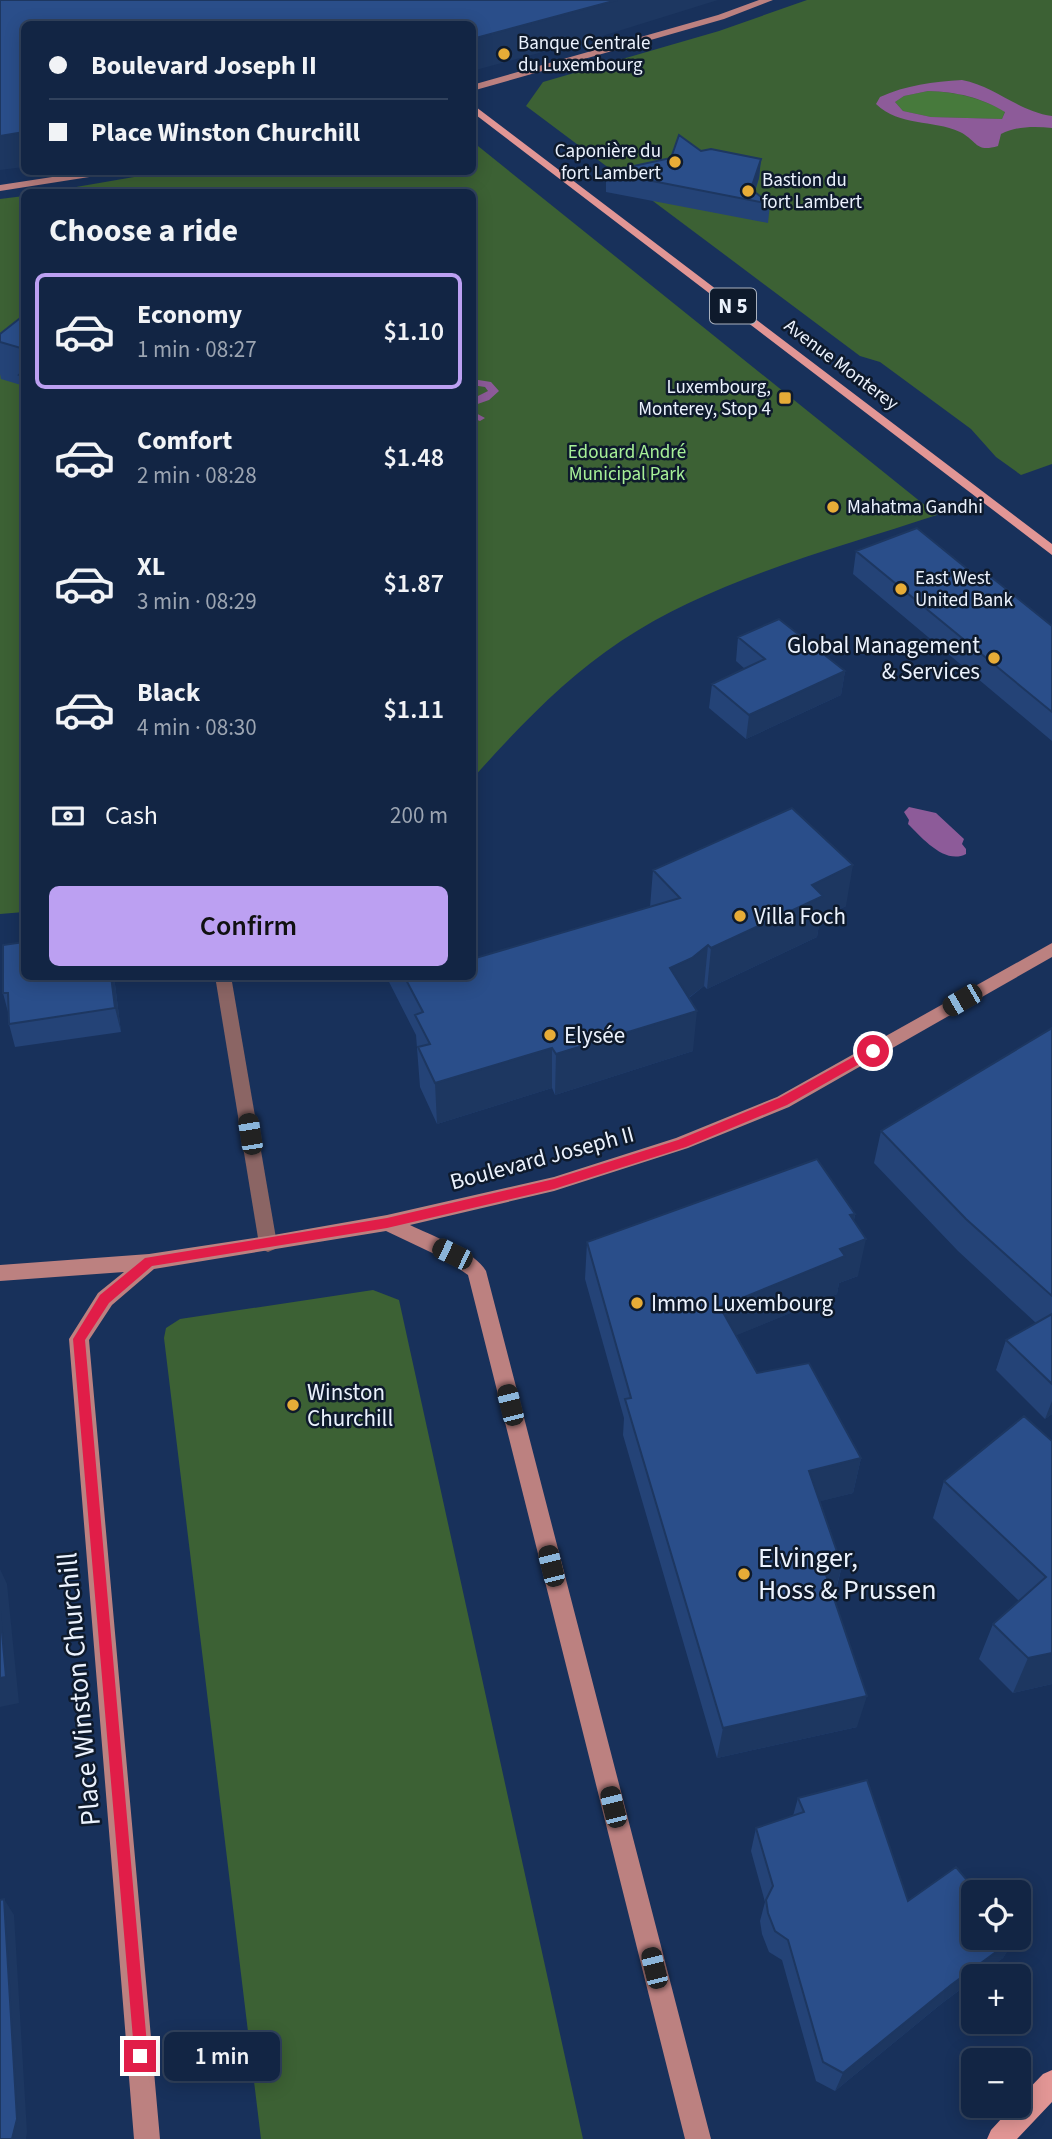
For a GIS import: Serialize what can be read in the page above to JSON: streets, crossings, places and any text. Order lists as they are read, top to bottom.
{
  "streets": {
    "main road": [
      "N 5",
      "Avenue Monterey",
      "Boulevard Joseph II",
      "Place Winston Churchill"
    ]
  },
  "crossings": [
    ["Boulevard Joseph II", "Place Winston Churchill"]
  ],
  "parks": ["Edouard André Municipal Park"],
  "places": {
    "other": [
      "Banque Centrale du Luxembourg",
      "Caponière du fort Lambert",
      "Bastion du fort Lambert",
      "Mahatma Gandhi",
      "East West United Bank",
      "Global Management & Services",
      "Villa Foch",
      "Elysée",
      "Immo Luxembourg",
      "Winston Churchill",
      "Elvinger, Hoss & Prussen"
    ],
    "transit": ["Luxembourg, Monterey, Stop 4"]
  },
  "page": {
    "banner": ["Boulevard Joseph II", "Place Winston Churchill"],
    "heading": "Choose a ride",
    "list": [
      {
        "name": "Economy",
        "note": "1 min · 08:27",
        "value": "$1.10"
      },
      {
        "name": "Comfort",
        "note": "2 min · 08:28",
        "value": "$1.48"
      },
      {
        "name": "XL",
        "note": "3 min · 08:29",
        "value": "$1.87"
      },
      {
        "name": "Black",
        "note": "4 min · 08:30",
        "value": "$1.11"
      }
    ],
    "pay": ["Cash", "200 m"],
    "buttons": "Confirm",
    "map_buttons": ["+", "−"],
    "bubble": "1 min"
  }
}
